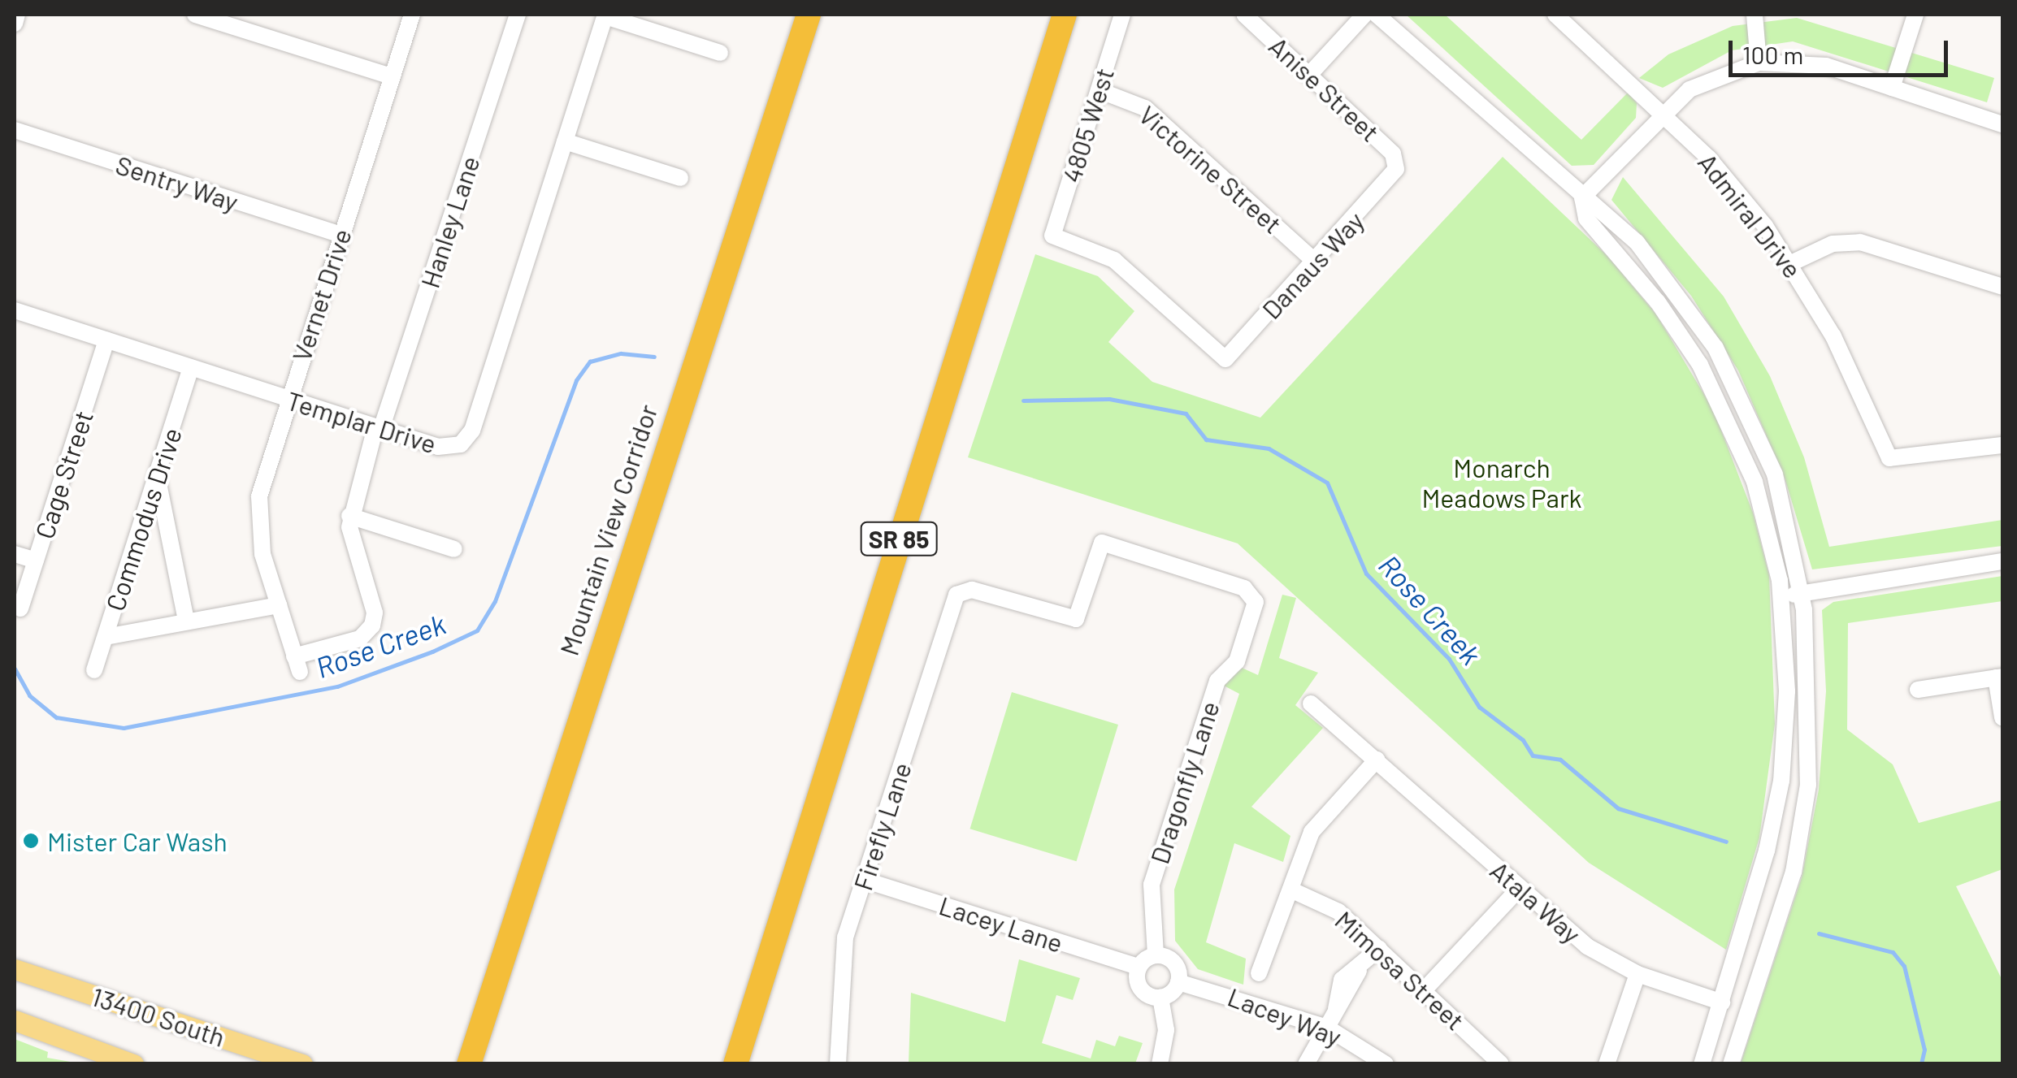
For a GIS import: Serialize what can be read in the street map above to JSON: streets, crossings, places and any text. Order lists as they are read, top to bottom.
{
  "streets": {
    "highway": ["Mountain View Corridor", "SR 85"],
    "main road": ["13400 South"],
    "street": [
      "Anise Street",
      "4805 West",
      "Victorine Street",
      "Sentry Way",
      "Admiral Drive",
      "Hanley Lane",
      "Danaus Way",
      "Vernet Drive",
      "Templar Drive",
      "Cage Street",
      "Commodus Drive",
      "Dragonfly Lane",
      "Firefly Lane",
      "Atala Way",
      "Lacey Lane",
      "Mimosa Street",
      "Lacey Way"
    ]
  },
  "crossings": [
    ["Anise Street", "Danaus Way"],
    ["4805 West", "Victorine Street"],
    ["4805 West", "Danaus Way"],
    ["Victorine Street", "Danaus Way"],
    ["Sentry Way", "Vernet Drive"],
    ["Hanley Lane", "Vernet Drive"],
    ["Hanley Lane", "Templar Drive"],
    ["Vernet Drive", "Templar Drive"],
    ["Templar Drive", "Cage Street"],
    ["Templar Drive", "Commodus Drive"],
    ["Dragonfly Lane", "Firefly Lane"],
    ["Dragonfly Lane", "Lacey Lane"],
    ["Dragonfly Lane", "Lacey Way"],
    ["Firefly Lane", "Lacey Lane"],
    ["Lacey Lane", "Lacey Way"]
  ],
  "water": ["Rose Creek"],
  "parks": ["Monarch Meadows Park"],
  "places": ["Mister Car Wash"],
  "scale_bar": "100 m"
}
